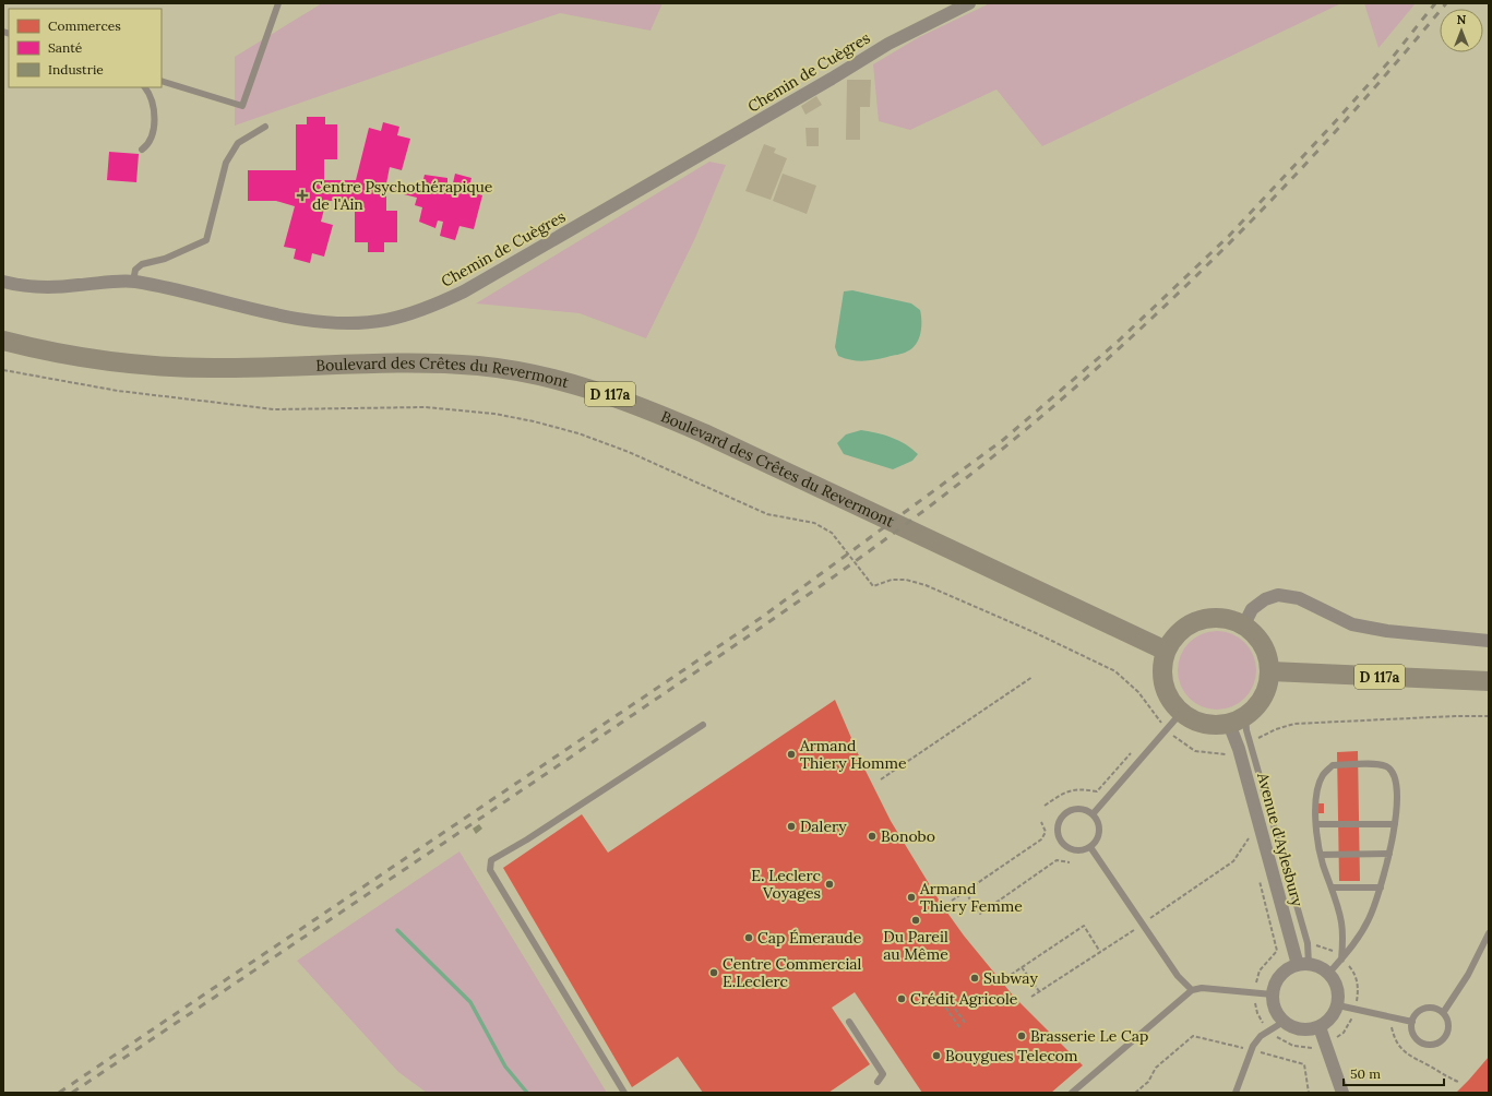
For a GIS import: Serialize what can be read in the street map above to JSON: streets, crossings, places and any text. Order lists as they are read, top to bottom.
{
  "streets": {
    "main road": ["Boulevard des Crêtes du Revermont", "D 117a"],
    "street": ["Chemin de Cuègres", "Avenue d'Aylesbury"]
  },
  "crossings": [
    ["Boulevard des Crêtes du Revermont", "D 117a"],
    ["Boulevard des Crêtes du Revermont", "Avenue d'Aylesbury"],
    ["D 117a", "Avenue d'Aylesbury"]
  ],
  "places": {
    "health": ["Centre Psychothérapique de l'Ain"],
    "other": [
      "Armand Thiery Homme",
      "Dalery",
      "Bonobo",
      "E. Leclerc Voyages",
      "Armand Thiery Femme",
      "Du Pareil au Même",
      "Cap Émeraude",
      "Centre Commercial E.Leclerc",
      "Subway",
      "Crédit Agricole",
      "Brasserie Le Cap",
      "Bouygues Telecom"
    ]
  },
  "legend": ["Commerces", "Santé", "Industrie"],
  "scale_bar": "50 m",
  "north": "top"
}
